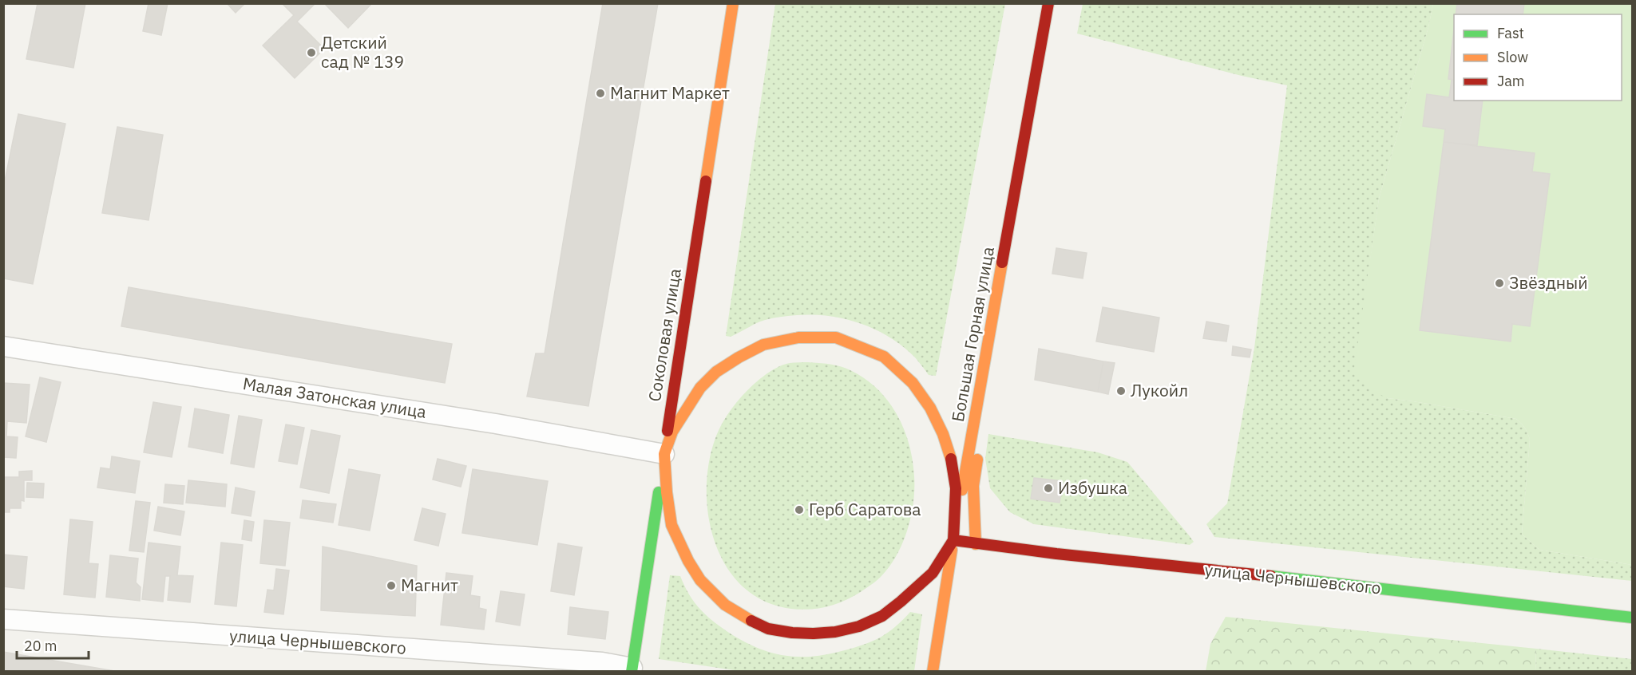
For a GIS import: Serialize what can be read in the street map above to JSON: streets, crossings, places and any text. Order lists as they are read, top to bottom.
{
  "streets": {
    "main road": ["Большая Горная улица", "Соколовая улица", "улица Чернышевского"],
    "street": ["Малая Затонская улица"]
  },
  "crossings": [
    ["Большая Горная улица", "улица Чернышевского"],
    ["Соколовая улица", "Малая Затонская улица"],
    ["Соколовая улица", "улица Чернышевского"]
  ],
  "places": [
    "Детский сад № 139",
    "Магнит Маркет",
    "Звёздный",
    "Лукойл",
    "Избушка",
    "Герб Саратова",
    "Магнит"
  ],
  "legend": ["Fast", "Slow", "Jam"],
  "scale_bar": "20 m"
}
